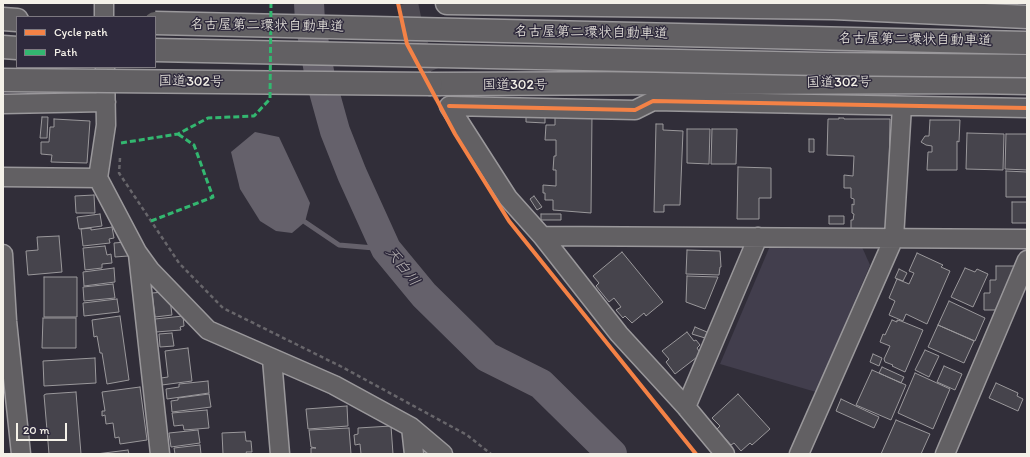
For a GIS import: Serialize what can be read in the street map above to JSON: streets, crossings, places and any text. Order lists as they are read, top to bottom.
{
  "streets": {
    "highway": ["名古屋第二環状自動車道", "国道302号"]
  },
  "water": ["天白川"],
  "legend": ["Cycle path", "Path"],
  "scale_bar": "20 m"
}
